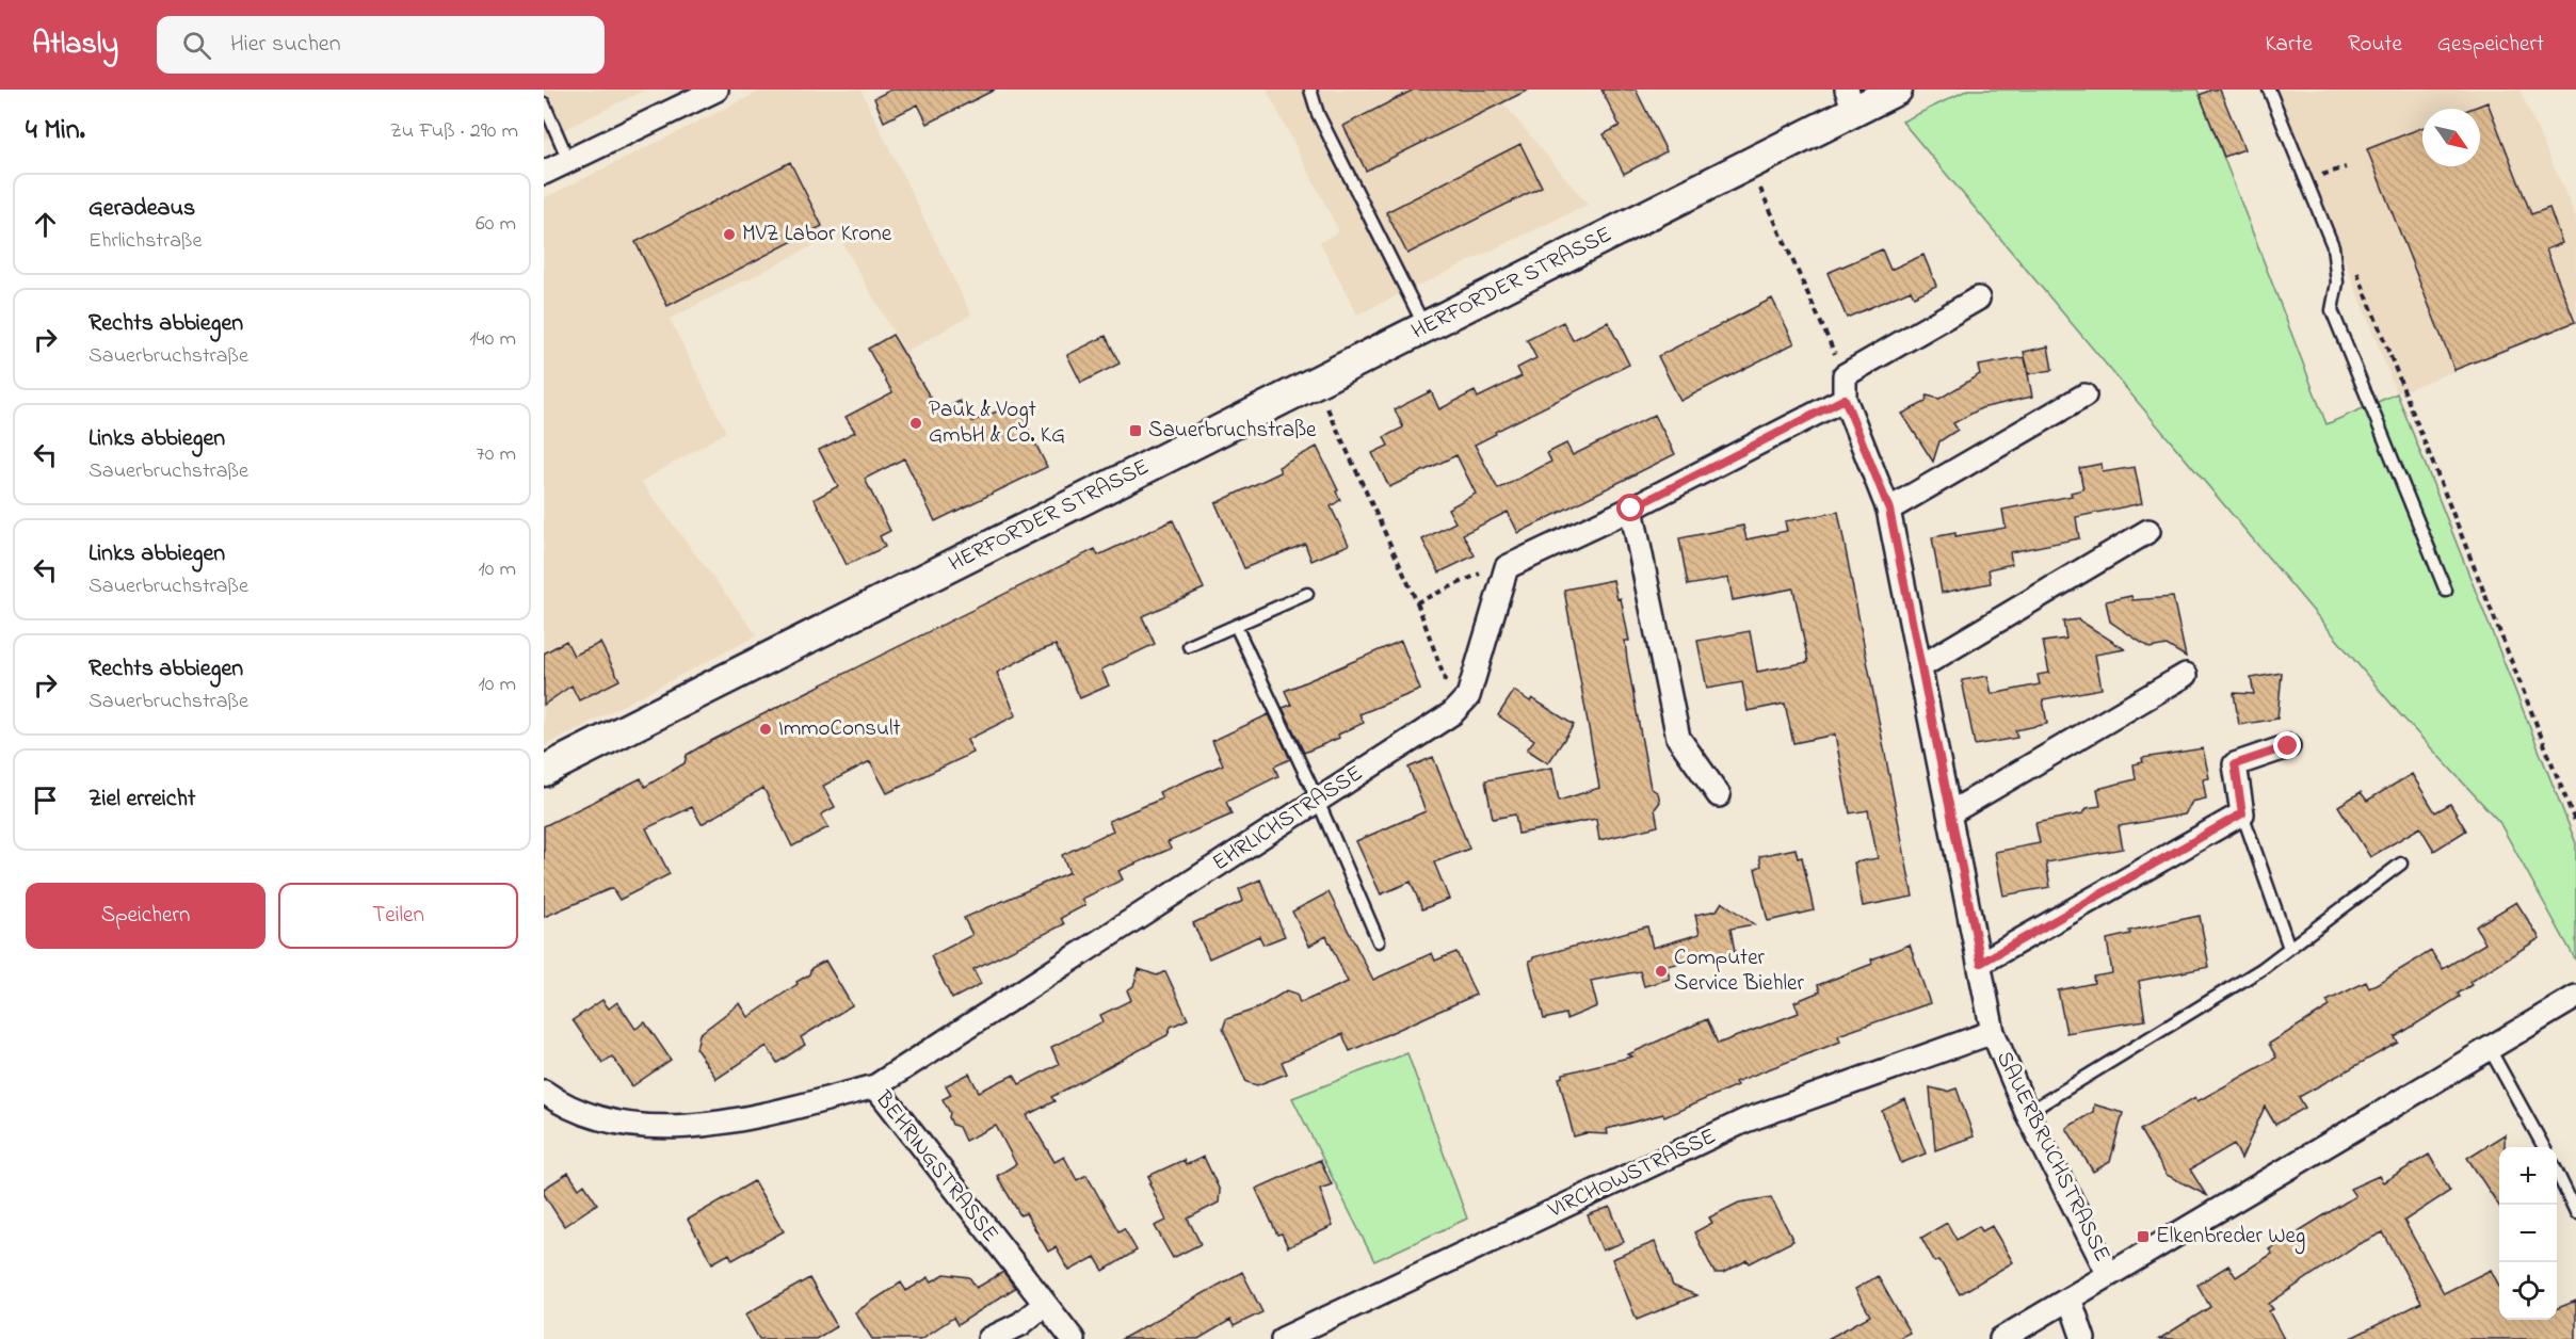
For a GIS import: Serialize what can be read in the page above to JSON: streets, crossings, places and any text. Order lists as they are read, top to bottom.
{
  "streets": {
    "main road": ["HERFORDER STRASSE"],
    "street": [
      "EHRLICHSTRASSE",
      "SAUERBRUCHSTRASSE",
      "BEHRINGSTRASSE",
      "VIRCHOWSTRASSE"
    ]
  },
  "crossings": [
    ["EHRLICHSTRASSE", "BEHRINGSTRASSE"],
    ["SAUERBRUCHSTRASSE", "VIRCHOWSTRASSE"]
  ],
  "places": {
    "other": [
      "MVZ Labor Krone",
      "Pauk & Vogt GmbH & Co. KG",
      "ImmoConsult",
      "Computer Service Biehler"
    ],
    "transit": ["Sauerbruchstraße", "Elkenbreder Weg"]
  },
  "north": "bottom right",
  "page": {
    "header": "Atlasly",
    "search": "Hier suchen",
    "nav": ["Karte", "Route", "Gespeichert"],
    "heading": ["4 Min.", "Zu Fuß · 290 m"],
    "list": [
      ["Geradeaus", "Ehrlichstraße", "60 m"],
      ["Rechts abbiegen", "Sauerbruchstraße", "140 m"],
      ["Links abbiegen", "Sauerbruchstraße", "70 m"],
      ["Links abbiegen", "Sauerbruchstraße", "10 m"],
      ["Rechts abbiegen", "Sauerbruchstraße", "10 m"],
      "Ziel erreicht"
    ],
    "buttons": ["Speichern", "Teilen"],
    "map_buttons": ["+", "−"]
  }
}
